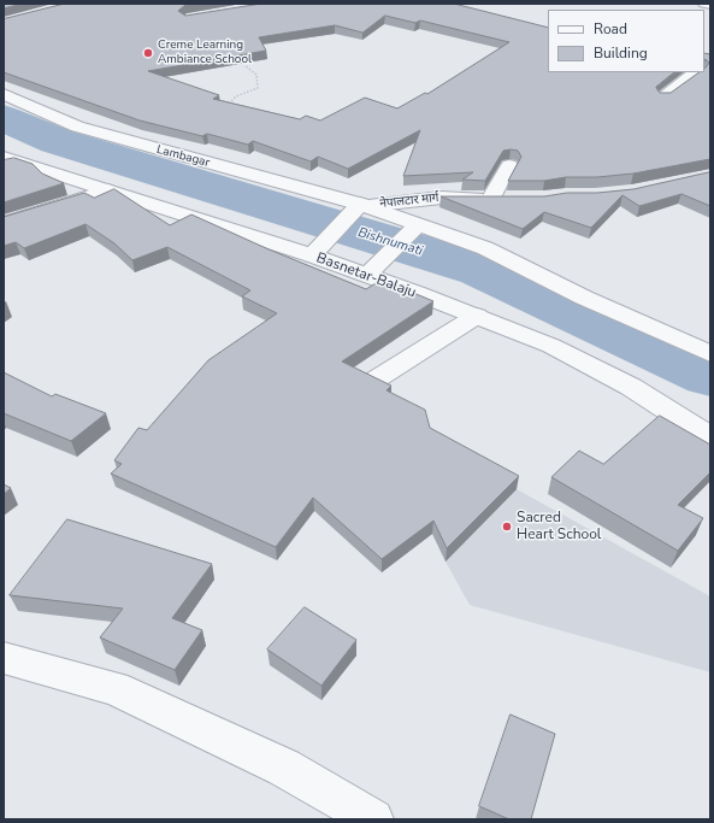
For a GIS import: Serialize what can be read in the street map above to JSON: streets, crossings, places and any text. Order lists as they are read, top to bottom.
{
  "streets": {
    "street": ["Lambagar", "नेपालटार मार्ग", "Basnetar-Balaju"]
  },
  "crossings": [
    ["Lambagar", "नेपालटार मार्ग"]
  ],
  "water": ["Bishnumati"],
  "places": ["Creme Learning Ambiance School", "Sacred Heart School"],
  "legend": ["Road", "Building"]
}
